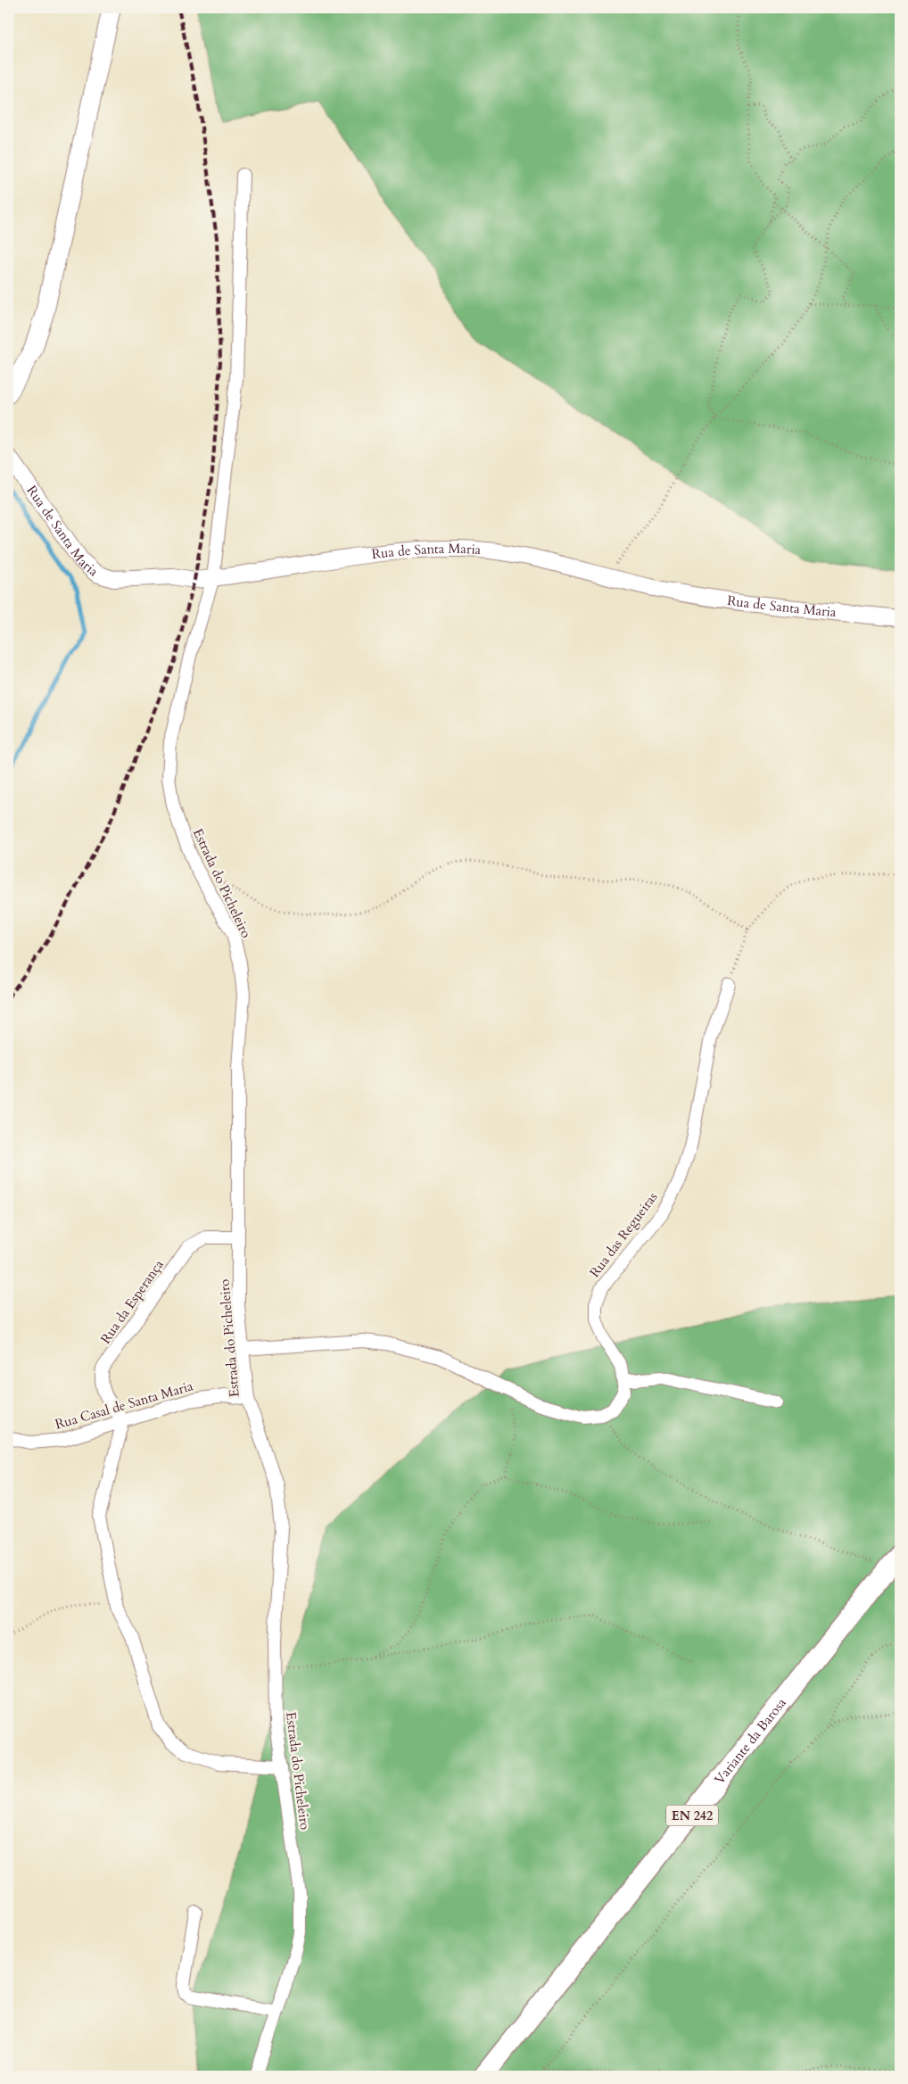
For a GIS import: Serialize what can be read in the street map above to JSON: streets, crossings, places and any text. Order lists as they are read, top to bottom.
{
  "streets": {
    "main road": ["Variante da Barosa", "EN 242"],
    "street": [
      "Rua de Santa Maria",
      "Estrada do Picheleiro",
      "Rua das Regueiras",
      "Rua da Esperança",
      "Rua Casal de Santa Maria"
    ]
  },
  "crossings": [
    ["Rua de Santa Maria", "Estrada do Picheleiro"],
    ["Estrada do Picheleiro", "Rua da Esperança"],
    ["Estrada do Picheleiro", "Rua Casal de Santa Maria"],
    ["Rua da Esperança", "Rua Casal de Santa Maria"]
  ]
}
